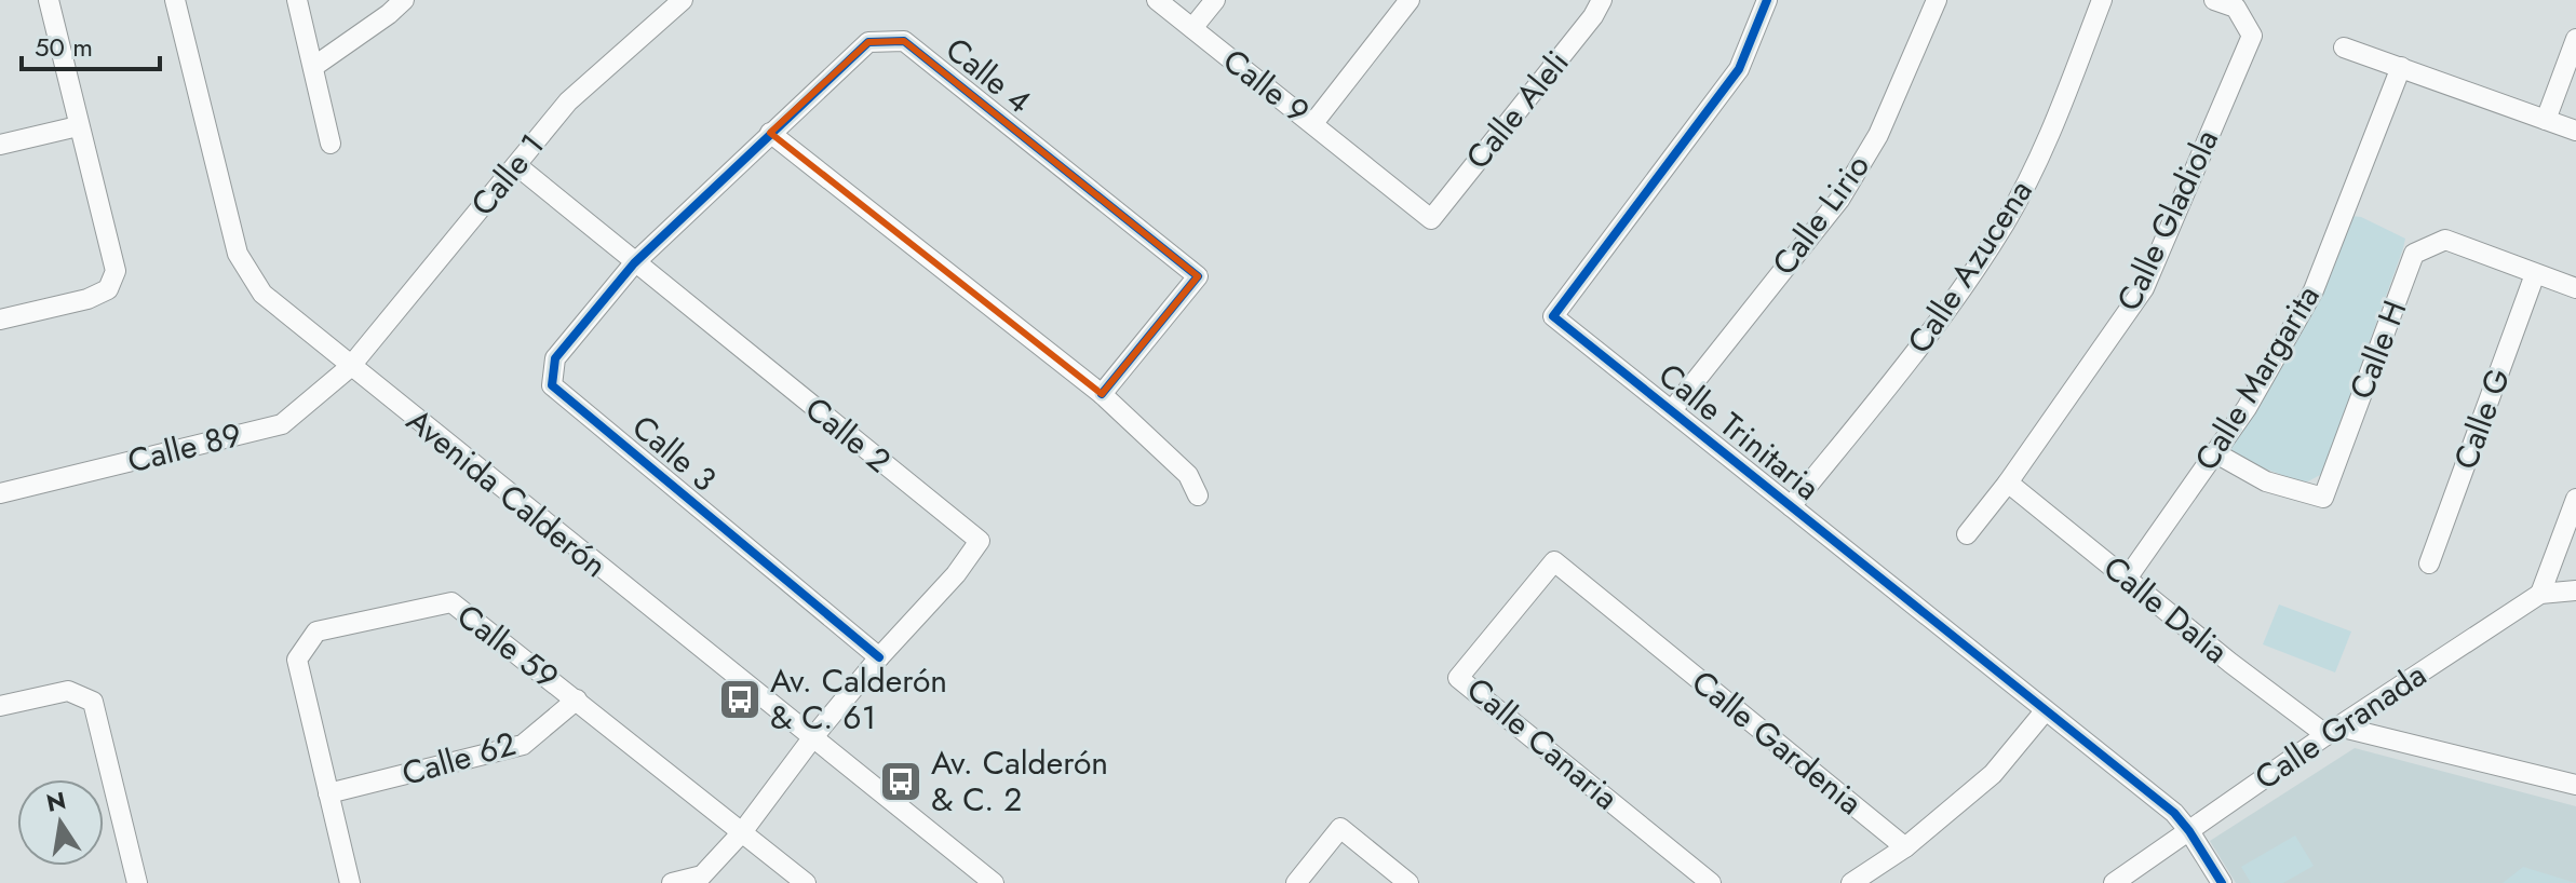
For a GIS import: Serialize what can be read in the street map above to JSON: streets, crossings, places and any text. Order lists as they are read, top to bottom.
{
  "streets": {
    "street": [
      "Calle 4",
      "Calle 9",
      "Calle Aleli",
      "Calle 1",
      "Calle Lirio",
      "Calle Gladiola",
      "Calle Azucena",
      "Calle H",
      "Calle Margarita",
      "Calle G",
      "Calle Trinitaria",
      "Calle 2",
      "Calle 89",
      "Calle 3",
      "Avenida Calderón",
      "Calle Dalia",
      "Calle 59",
      "Calle Granada",
      "Calle Gardenia",
      "Calle Canaria",
      "Calle 62"
    ]
  },
  "crossings": [
    ["Calle 4", "Calle 2"],
    ["Calle 4", "Calle 3"],
    ["Calle 9", "Calle Aleli"],
    ["Calle 1", "Calle 2"],
    ["Calle 1", "Calle 89"],
    ["Calle 1", "Avenida Calderón"],
    ["Calle Lirio", "Calle Trinitaria"],
    ["Calle Gladiola", "Calle Dalia"],
    ["Calle Azucena", "Calle Trinitaria"],
    ["Calle H", "Calle Margarita"],
    ["Calle H", "Calle G"],
    ["Calle Margarita", "Calle Dalia"],
    ["Calle Trinitaria", "Calle Granada"],
    ["Calle 2", "Calle 3"],
    ["Calle 2", "Avenida Calderón"],
    ["Calle 2", "Calle 59"],
    ["Calle 89", "Avenida Calderón"],
    ["Calle Dalia", "Calle Granada"],
    ["Calle 59", "Calle 62"],
    ["Calle Gardenia", "Calle Canaria"]
  ],
  "places": {
    "bus stop": ["Av. Calderón & C. 61", "Av. Calderón & C. 2"]
  },
  "scale_bar": "50 m",
  "north": "top"
}
